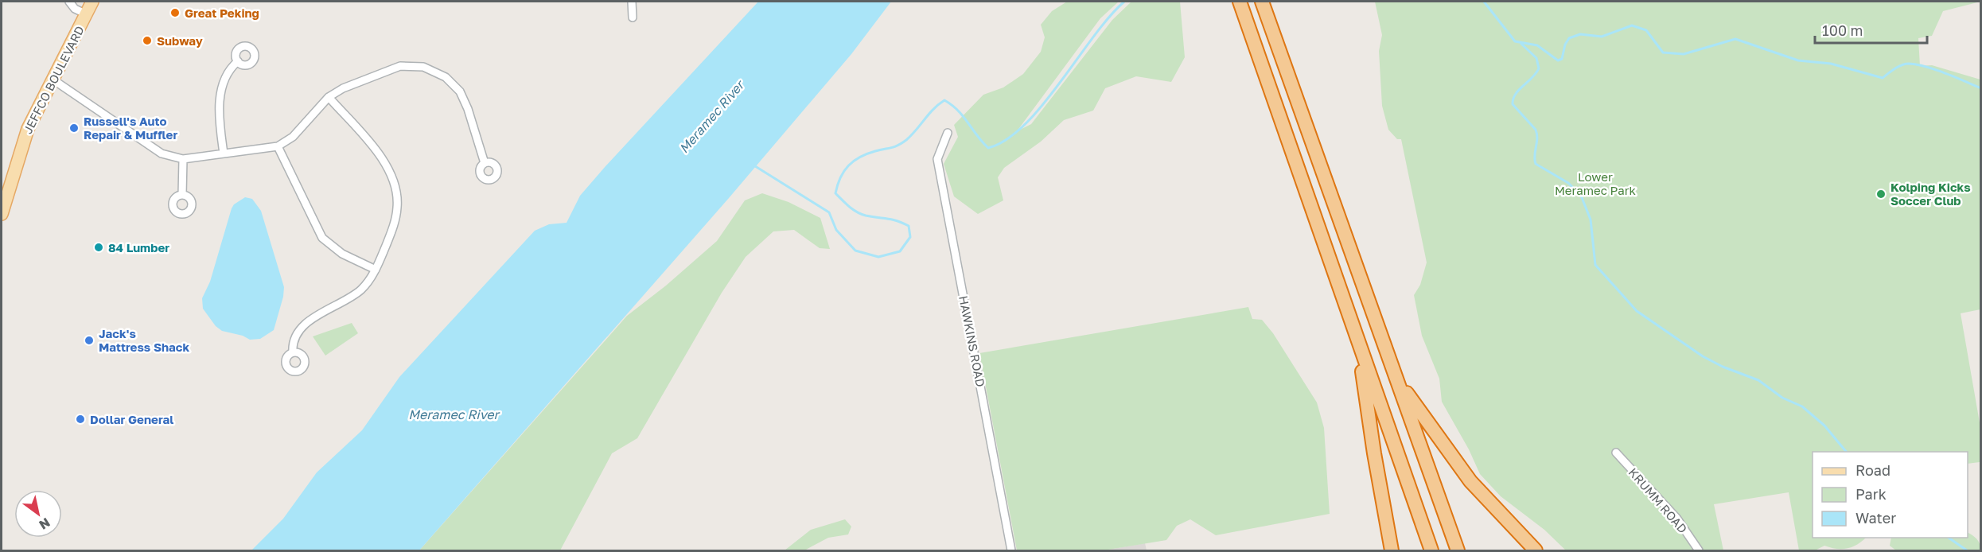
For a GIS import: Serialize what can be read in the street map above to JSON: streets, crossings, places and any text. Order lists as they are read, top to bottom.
{
  "streets": {
    "main road": ["JEFFCO BOULEVARD"],
    "street": ["HAWKINS ROAD", "KRUMM ROAD"]
  },
  "water": ["Meramec River"],
  "parks": ["Lower Meramec Park"],
  "places": [
    "Great Peking",
    "Subway",
    "Russell's Auto Repair & Muffler",
    "Kolping Kicks Soccer Club",
    "84 Lumber",
    "Jack's Mattress Shack",
    "Dollar General"
  ],
  "legend": ["Road", "Park", "Water"],
  "scale_bar": "100 m",
  "north": "bottom right"
}
